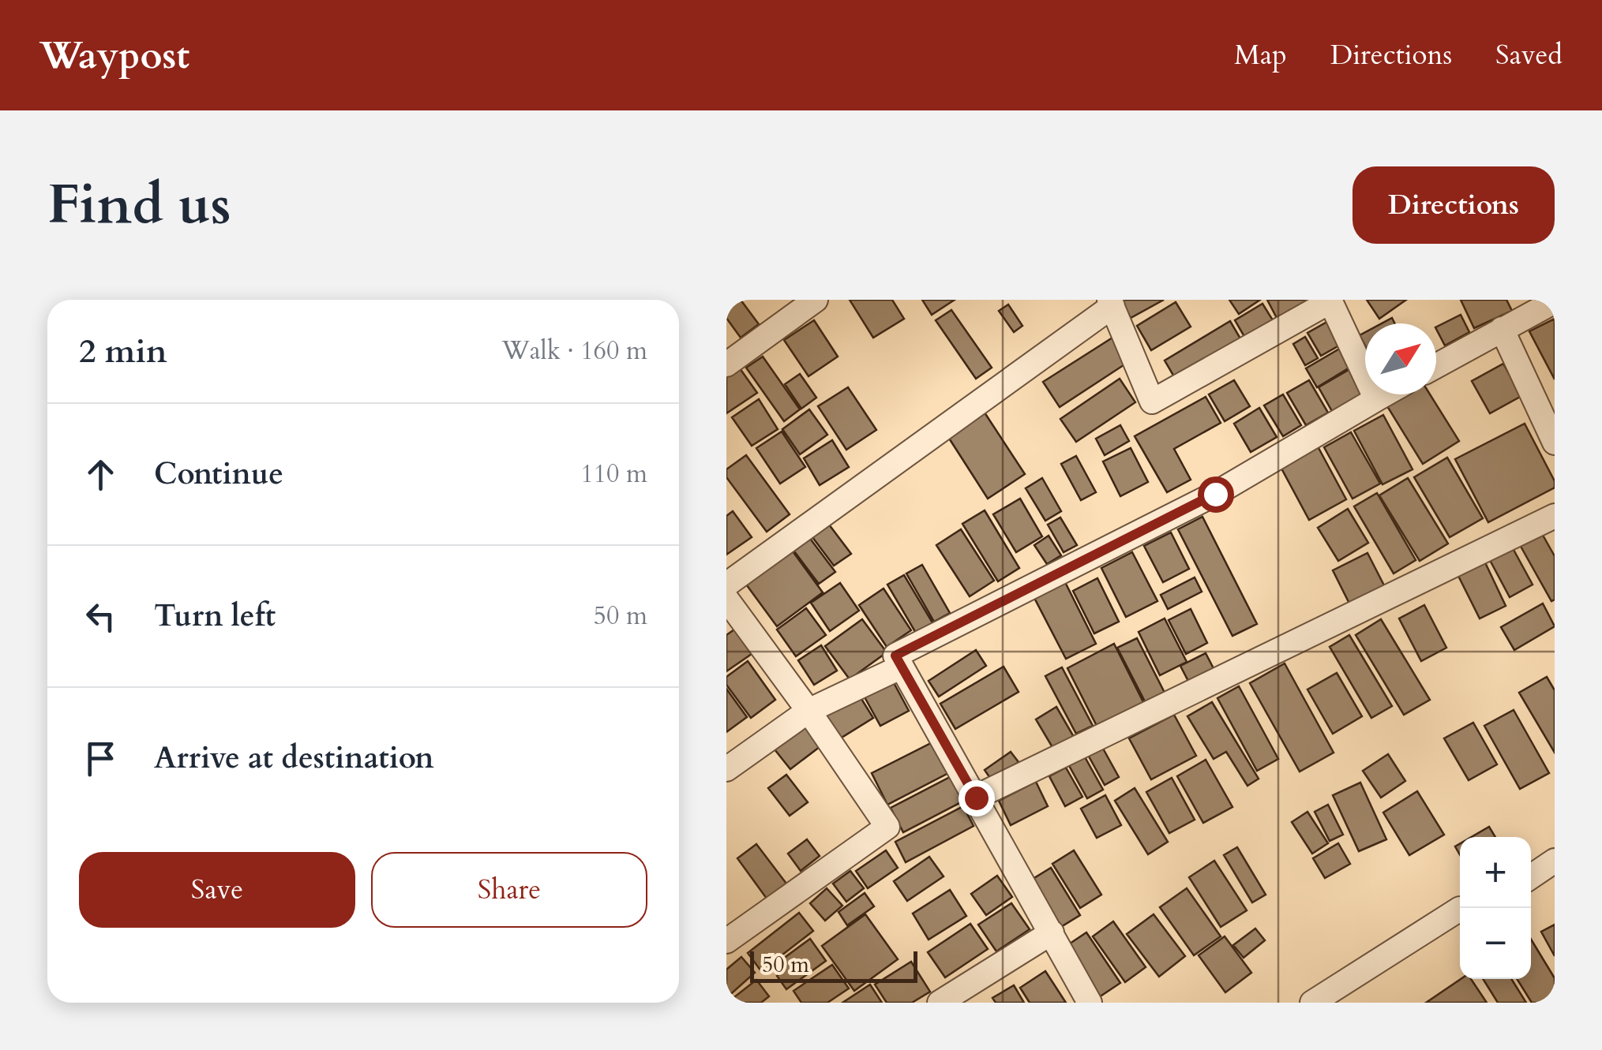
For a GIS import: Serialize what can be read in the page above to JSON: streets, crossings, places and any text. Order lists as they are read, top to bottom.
{
  "scale_bar": "50 m",
  "north": "top right",
  "page": {
    "header": "Waypost",
    "nav": ["Map", "Directions", "Saved"],
    "buttons": [
      "Directions",
      ["Save", "Share"]
    ],
    "title": "Find us",
    "heading": ["2 min", "Walk · 160 m"],
    "list": [
      ["Continue", "110 m"],
      ["Turn left", "50 m"],
      "Arrive at destination"
    ],
    "map_buttons": ["+", "−"],
    "scale": "50 m"
  }
}
